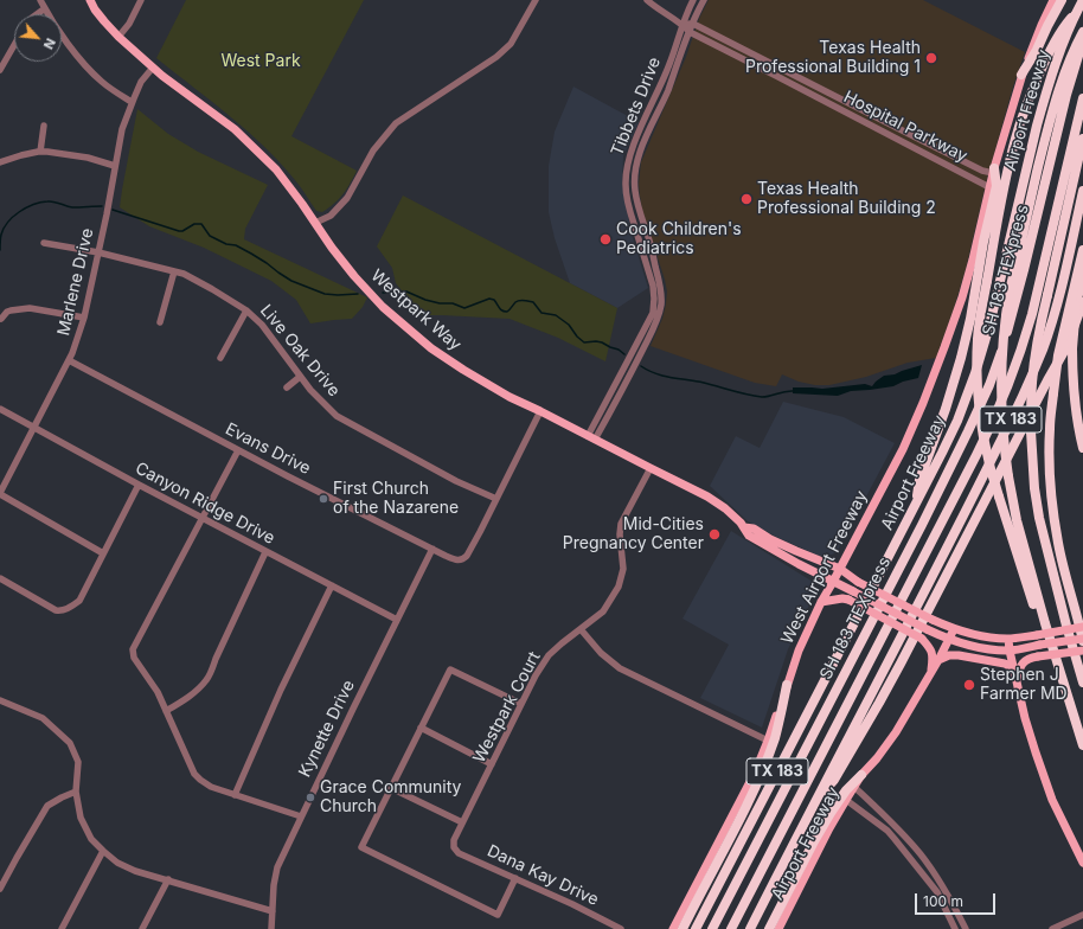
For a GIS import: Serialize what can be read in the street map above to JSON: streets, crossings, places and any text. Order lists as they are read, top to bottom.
{
  "streets": {
    "highway": ["Airport Freeway", "SH 183 TEXpress", "TX 183"],
    "main road": ["Westpark Way", "West Airport Freeway"],
    "street": [
      "Tibbets Drive",
      "Hospital Parkway",
      "Marlene Drive",
      "Live Oak Drive",
      "Evans Drive",
      "Canyon Ridge Drive",
      "Westpark Court",
      "Kynette Drive",
      "Dana Kay Drive"
    ]
  },
  "crossings": [
    ["Tibbets Drive", "Hospital Parkway"],
    ["Tibbets Drive", "Westpark Way"],
    ["Airport Freeway", "Hospital Parkway"],
    ["Airport Freeway", "Westpark Way"],
    ["Airport Freeway", "West Airport Freeway"],
    ["Marlene Drive", "Westpark Way"],
    ["Marlene Drive", "Live Oak Drive"],
    ["Marlene Drive", "Evans Drive"],
    ["Marlene Drive", "Canyon Ridge Drive"],
    ["Westpark Way", "West Airport Freeway"],
    ["Westpark Way", "Westpark Court"],
    ["Live Oak Drive", "Evans Drive"],
    ["Evans Drive", "Kynette Drive"],
    ["Canyon Ridge Drive", "Kynette Drive"],
    ["Westpark Court", "Dana Kay Drive"]
  ],
  "parks": ["West Park"],
  "places": [
    "Texas Health Professional Building 1",
    "Texas Health Professional Building 2",
    "Cook Children's Pediatrics",
    "First Church of the Nazarene",
    "Mid-Cities Pregnancy Center",
    "Stephen J Farmer MD",
    "Grace Community Church"
  ],
  "scale_bar": "100 m",
  "north": "bottom right"
}
